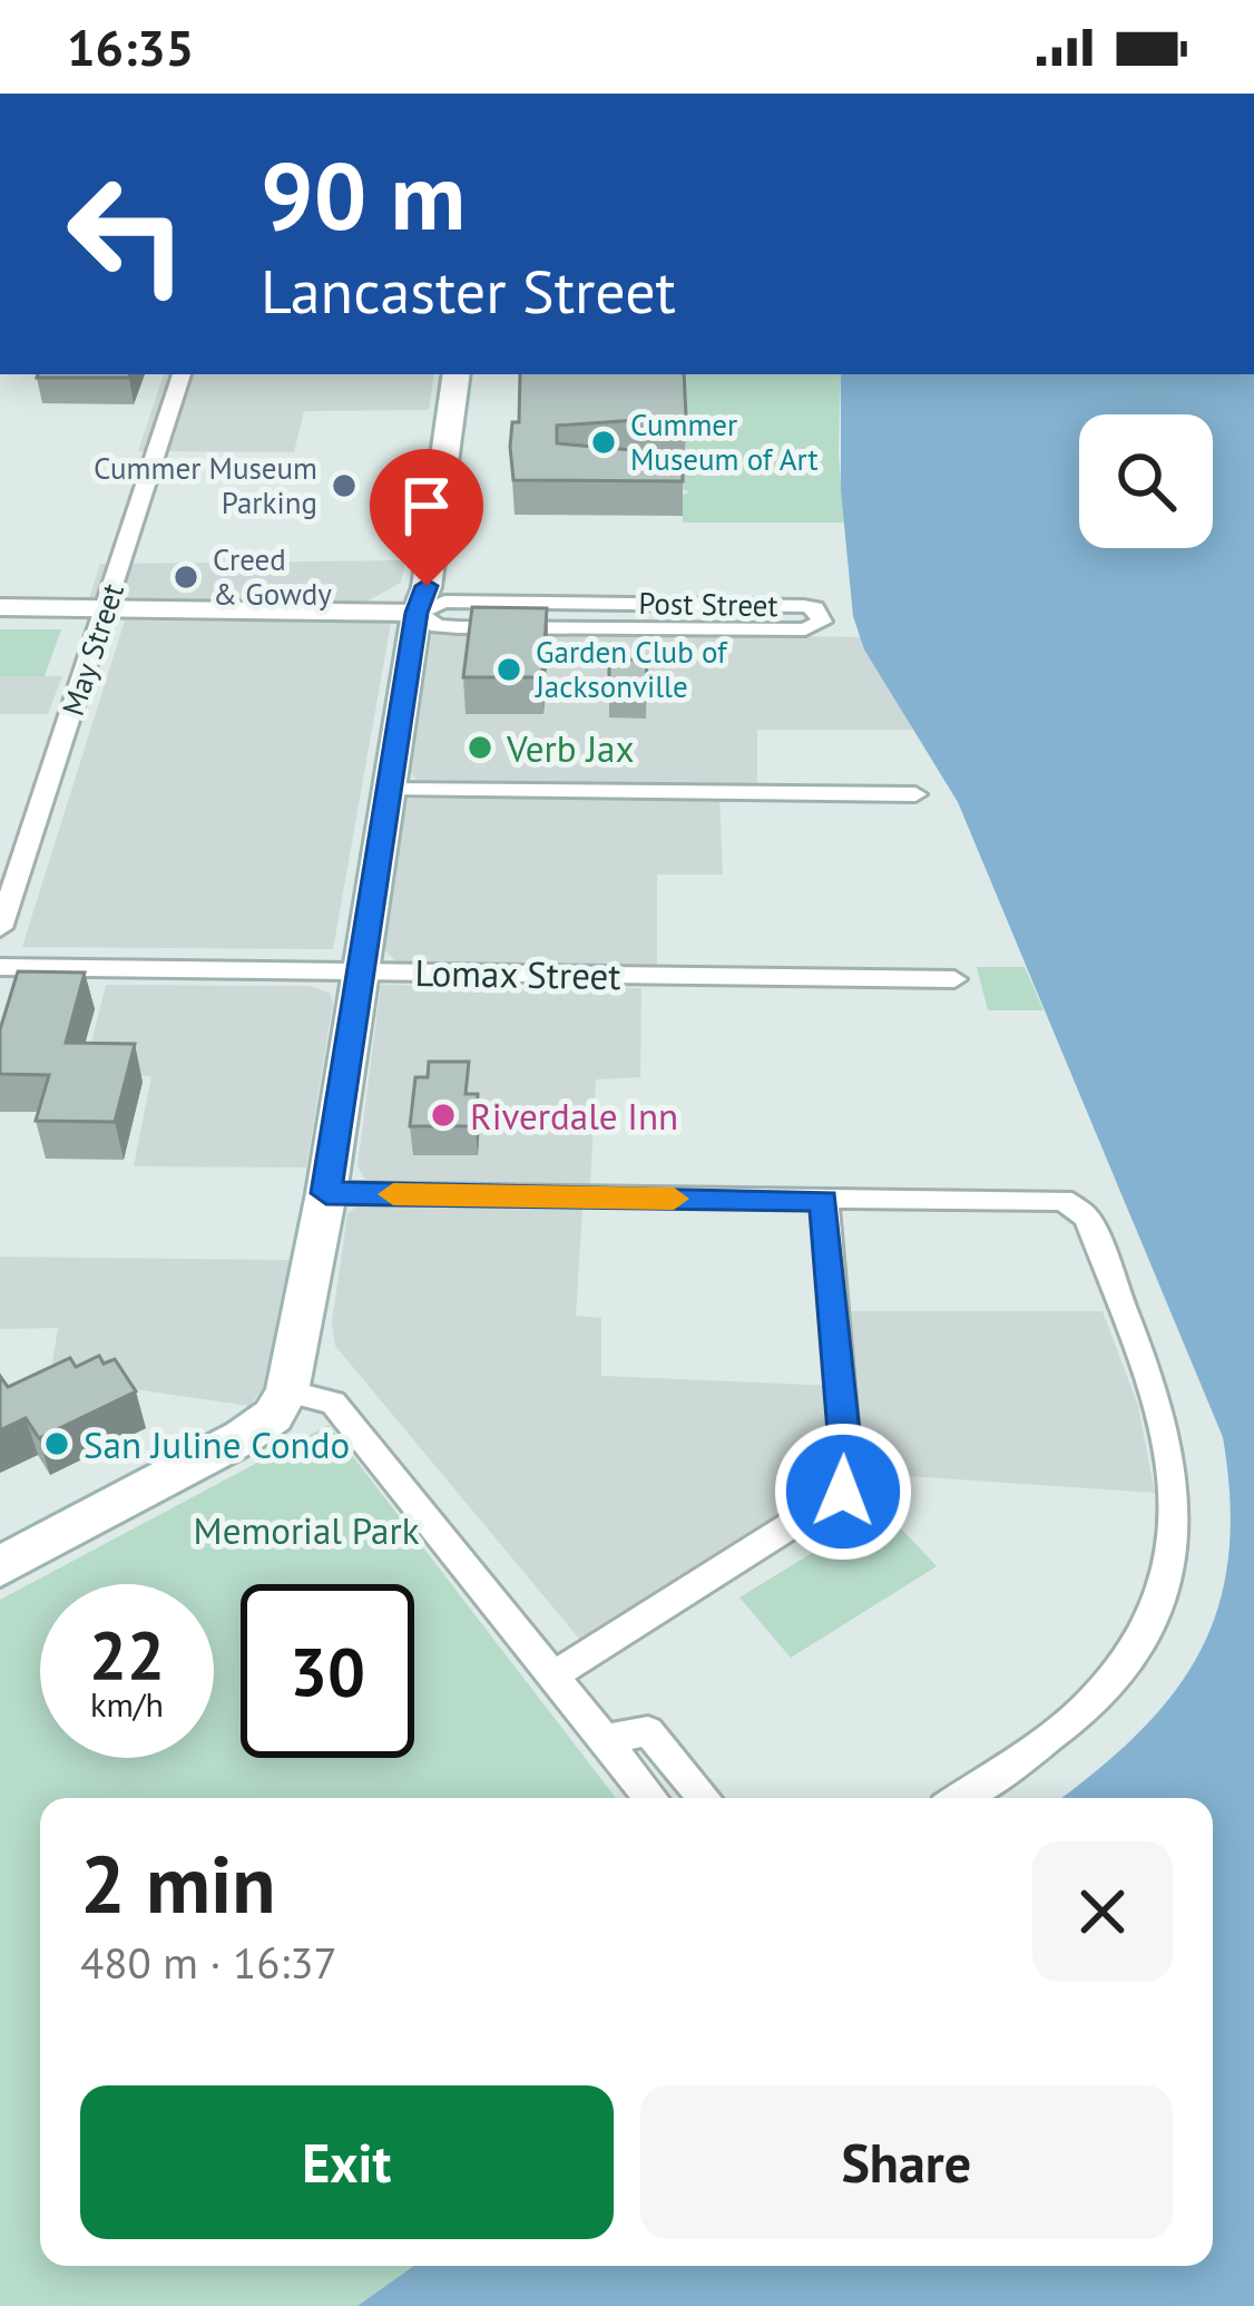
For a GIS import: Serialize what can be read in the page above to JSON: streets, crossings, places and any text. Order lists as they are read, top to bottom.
{
  "streets": {
    "street": ["Post Street", "May Street", "Lomax Street"]
  },
  "crossings": [
    ["Post Street", "May Street"]
  ],
  "parks": ["Memorial Park"],
  "places": [
    "Cummer Museum of Art",
    "Cummer Museum Parking",
    "Creed & Gowdy",
    "Garden Club of Jacksonville",
    "Verb Jax",
    "Riverdale Inn",
    "San Juline Condo"
  ],
  "page": {
    "status": "16:35",
    "turn": ["90 m", "Lancaster Street"],
    "speed": "22 km/h",
    "limit": "30",
    "heading": ["2 min", "480 m · 16:37"],
    "buttons": ["Exit", "Share"]
  }
}
